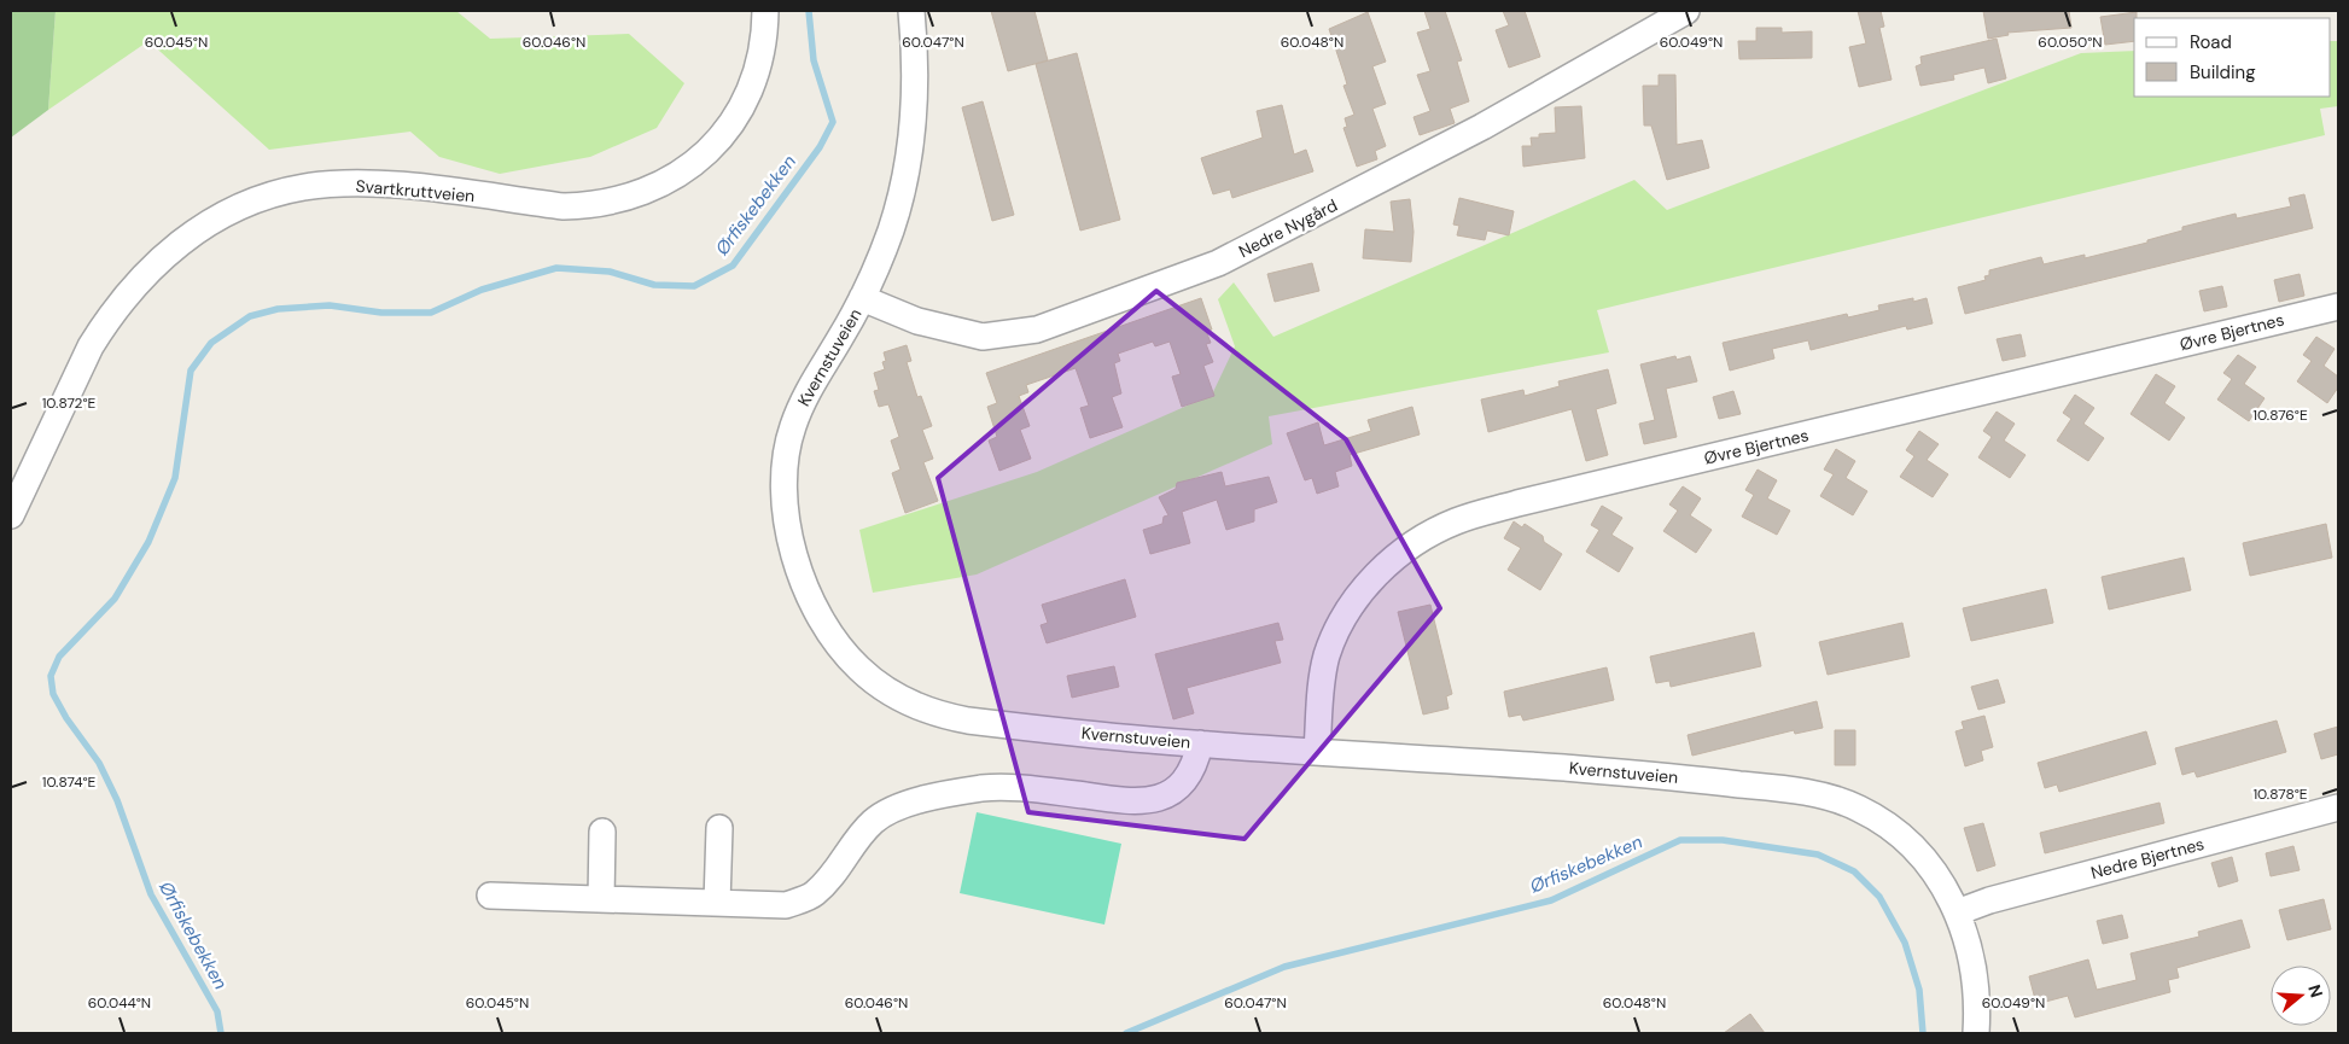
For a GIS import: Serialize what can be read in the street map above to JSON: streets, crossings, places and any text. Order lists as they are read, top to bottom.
{
  "streets": {
    "street": [
      "Svartkruttveien",
      "Nedre Nygård",
      "Øvre Bjertnes",
      "Kvernstuveien",
      "Nedre Bjertnes"
    ]
  },
  "crossings": [
    ["Nedre Nygård", "Kvernstuveien"],
    ["Øvre Bjertnes", "Kvernstuveien"],
    ["Kvernstuveien", "Nedre Bjertnes"]
  ],
  "water": ["Ørfiskebekken"],
  "legend": ["Road", "Building"],
  "north": "right",
  "coordinates": [
    "60.045°N",
    "60.046°N",
    "60.047°N",
    "60.048°N",
    "60.049°N",
    "60.050°N",
    "10.872°E",
    "10.876°E",
    "10.874°E",
    "10.878°E",
    "60.044°N"
  ]
}
